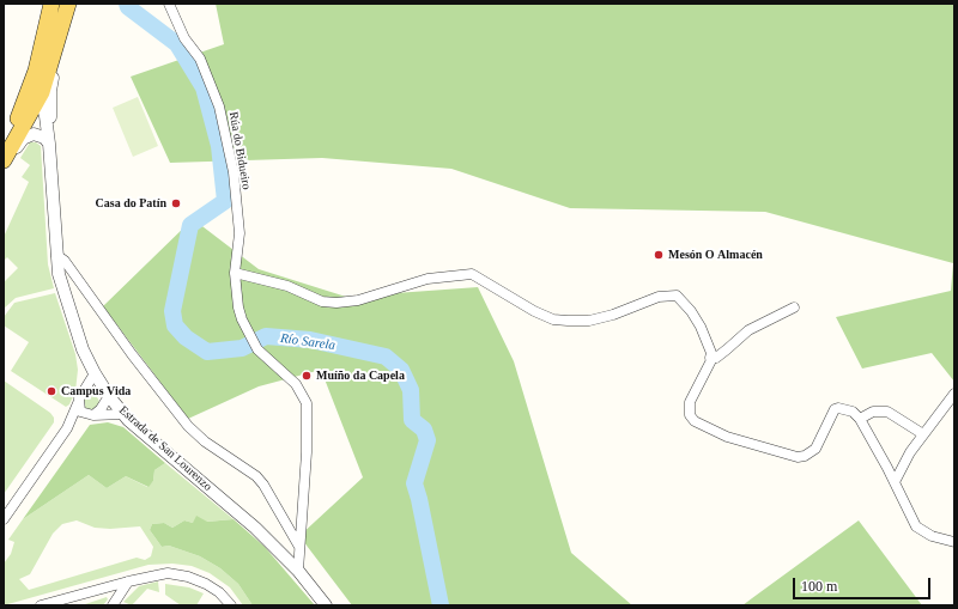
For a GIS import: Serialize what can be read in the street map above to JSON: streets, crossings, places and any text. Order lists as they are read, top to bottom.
{
  "streets": {
    "street": ["Rúa do Bidueiro", "Estrada de San Lourenzo"]
  },
  "water": ["Río Sarela"],
  "places": [
    "Casa do Patín",
    "Mesón O Almacén",
    "Muíño da Capela",
    "Campus Vida"
  ],
  "scale_bar": "100 m"
}
